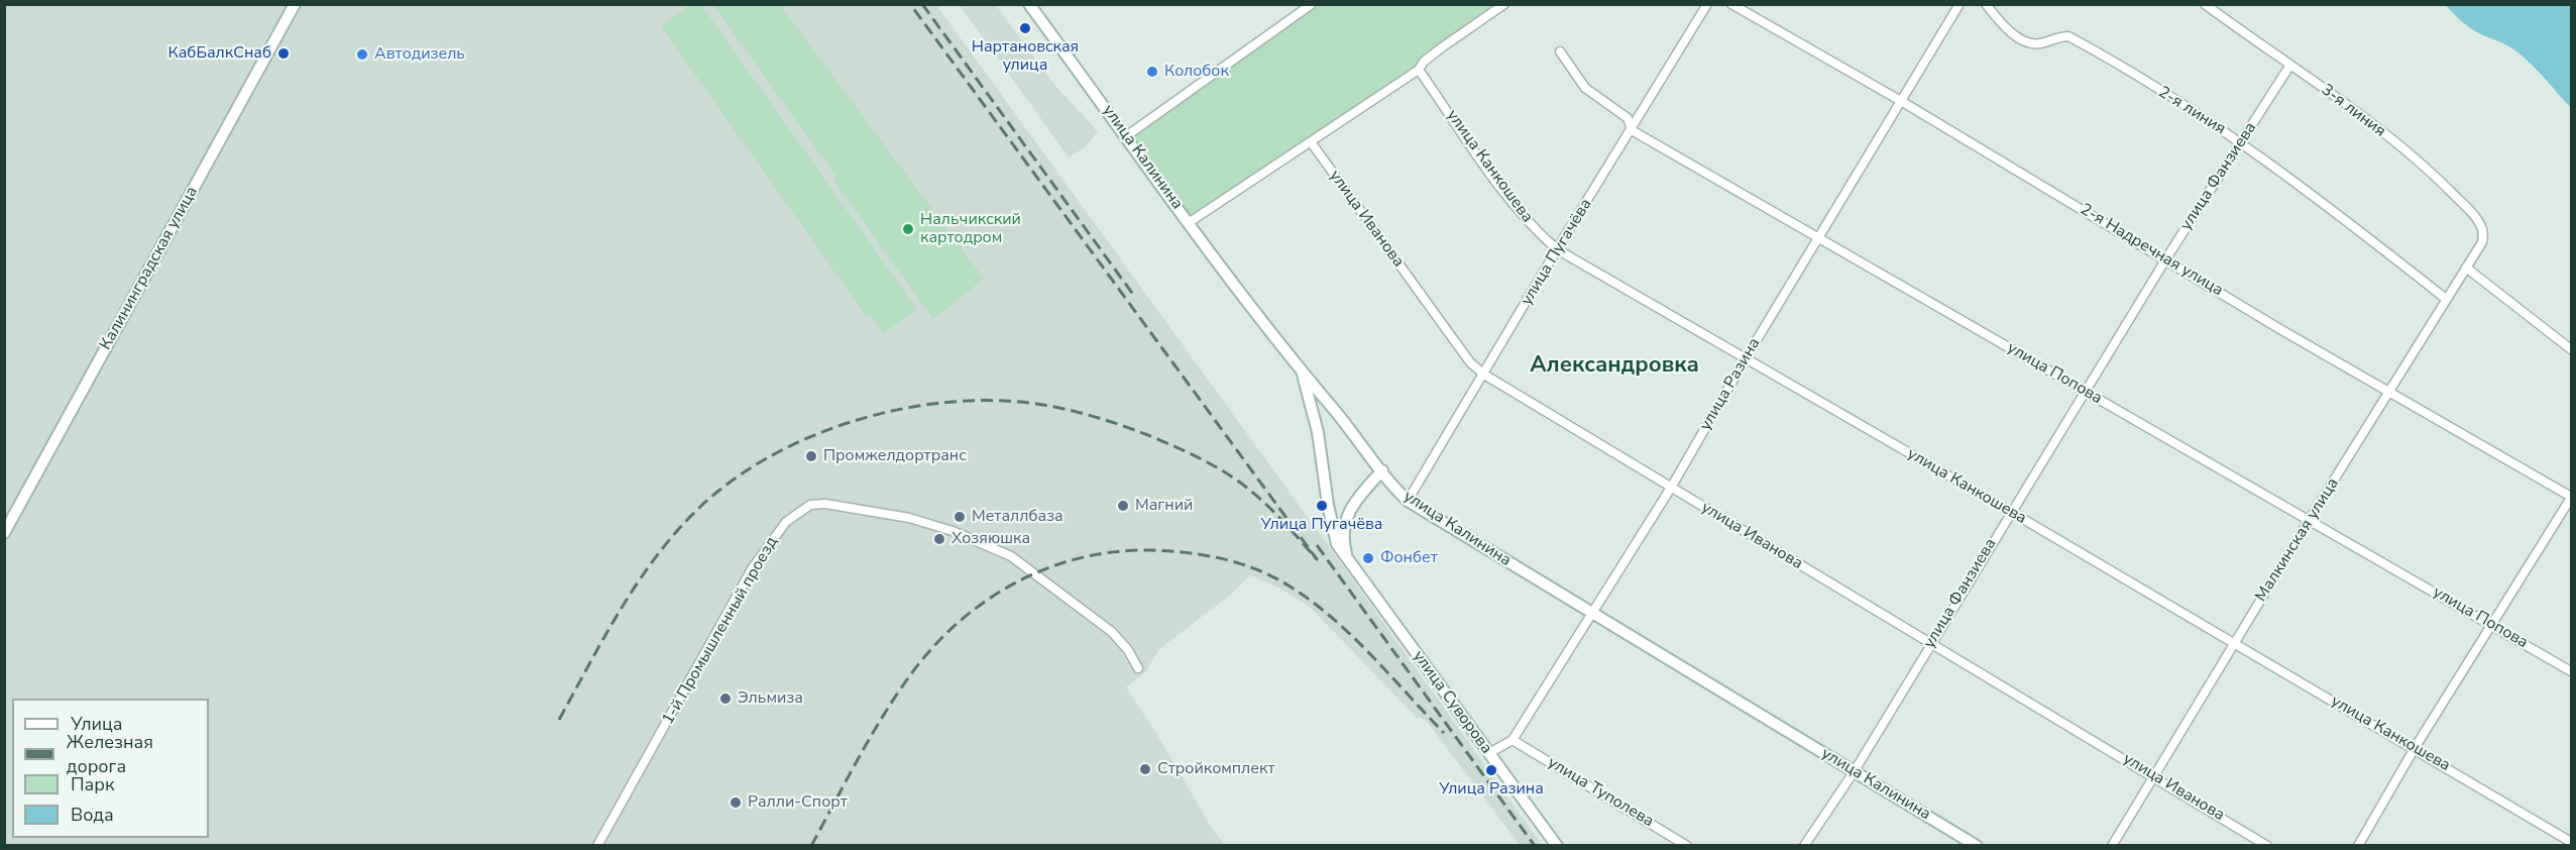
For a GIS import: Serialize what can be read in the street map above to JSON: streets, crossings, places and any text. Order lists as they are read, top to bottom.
{
  "streets": {
    "street": [
      "2-я линия",
      "3-я линия",
      "улица Калинина",
      "улица Канкошева",
      "улица Фанзиева",
      "улица Иванова",
      "2-я Надречная улица",
      "улица Пугачёва",
      "Калининградская улица",
      "улица Попова",
      "улица Разина",
      "Малкинская улица",
      "1-й Промышленный проезд",
      "улица Суворова",
      "улица Туполева"
    ]
  },
  "crossings": [
    ["2-я линия", "улица Фанзиева"],
    ["2-я линия", "Малкинская улица"],
    ["3-я линия", "улица Фанзиева"],
    ["3-я линия", "Малкинская улица"],
    ["улица Калинина", "улица Фанзиева"],
    ["улица Калинина", "улица Пугачёва"],
    ["улица Калинина", "улица Разина"],
    ["улица Калинина", "улица Суворова"],
    ["улица Канкошева", "улица Фанзиева"],
    ["улица Канкошева", "улица Пугачёва"],
    ["улица Канкошева", "улица Разина"],
    ["улица Канкошева", "Малкинская улица"],
    ["улица Фанзиева", "улица Иванова"],
    ["улица Фанзиева", "2-я Надречная улица"],
    ["улица Фанзиева", "улица Попова"],
    ["улица Иванова", "улица Пугачёва"],
    ["улица Иванова", "улица Разина"],
    ["улица Иванова", "Малкинская улица"],
    ["2-я Надречная улица", "улица Разина"],
    ["2-я Надречная улица", "Малкинская улица"],
    ["улица Пугачёва", "улица Попова"],
    ["улица Попова", "улица Разина"],
    ["улица Попова", "Малкинская улица"],
    ["улица Разина", "улица Суворова"],
    ["улица Разина", "улица Туполева"]
  ],
  "districts": ["Александровка"],
  "places": [
    "Нартановская улица",
    "КабБалкСнаб",
    "Автодизель",
    "Колобок",
    "Нальчикский картодром",
    "Промжелдортранс",
    "Магний",
    "Улица Пугачёва",
    "Металлбаза",
    "Хозяюшка",
    "Фонбет",
    "Эльмиза",
    "Стройкомплект",
    "Улица Разина",
    "Ралли-Спорт"
  ],
  "legend": [
    "Улица",
    "Железная дорога",
    "Парк",
    "Вода"
  ]
}
